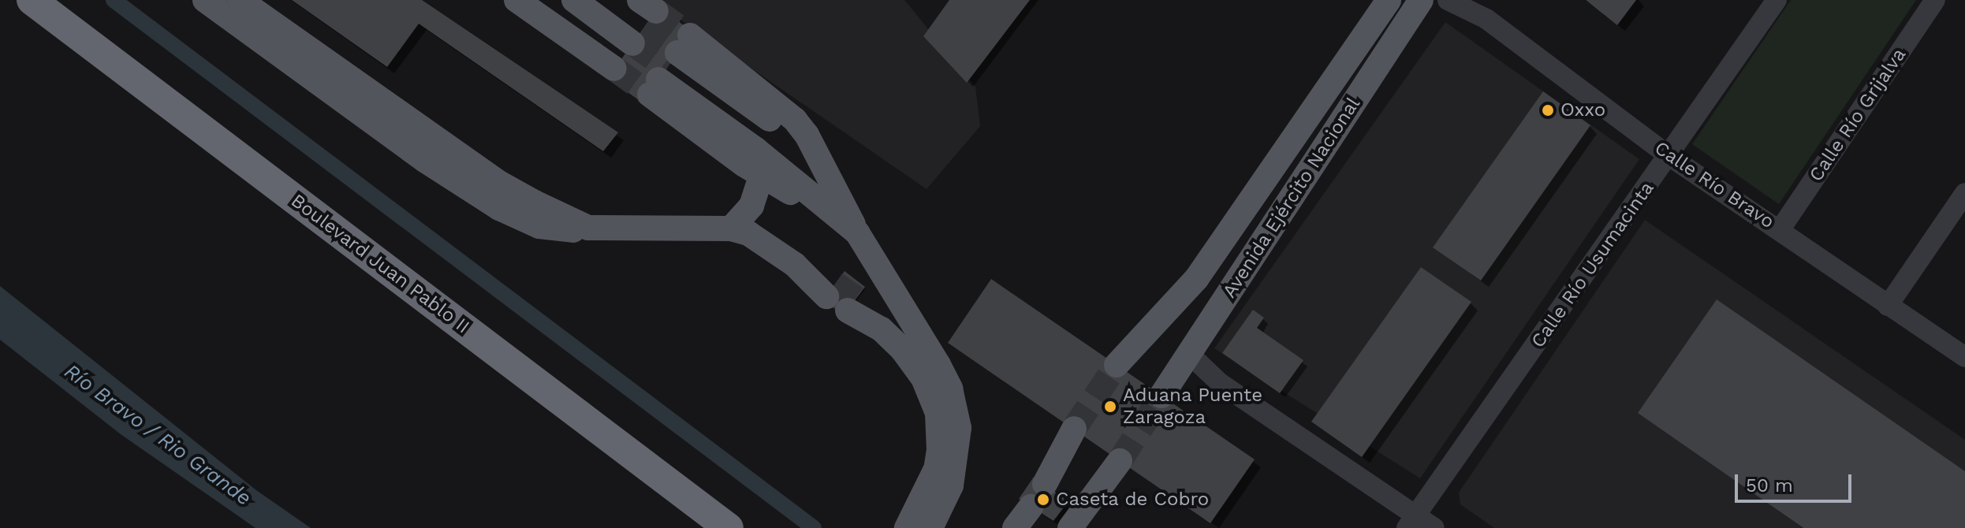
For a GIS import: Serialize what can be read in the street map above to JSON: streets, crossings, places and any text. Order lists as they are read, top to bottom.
{
  "streets": {
    "highway": ["Boulevard Juan Pablo II"],
    "main road": ["Avenida Ejército Nacional"],
    "street": ["Calle Río Grijalva", "Calle Río Bravo", "Calle Río Usumacinta"]
  },
  "crossings": [
    ["Calle Río Grijalva", "Calle Río Bravo"],
    ["Calle Río Bravo", "Calle Río Usumacinta"]
  ],
  "water": ["Río Bravo / Rio Grande"],
  "places": ["Oxxo", "Aduana Puente Zaragoza", "Caseta de Cobro"],
  "scale_bar": "50 m"
}
